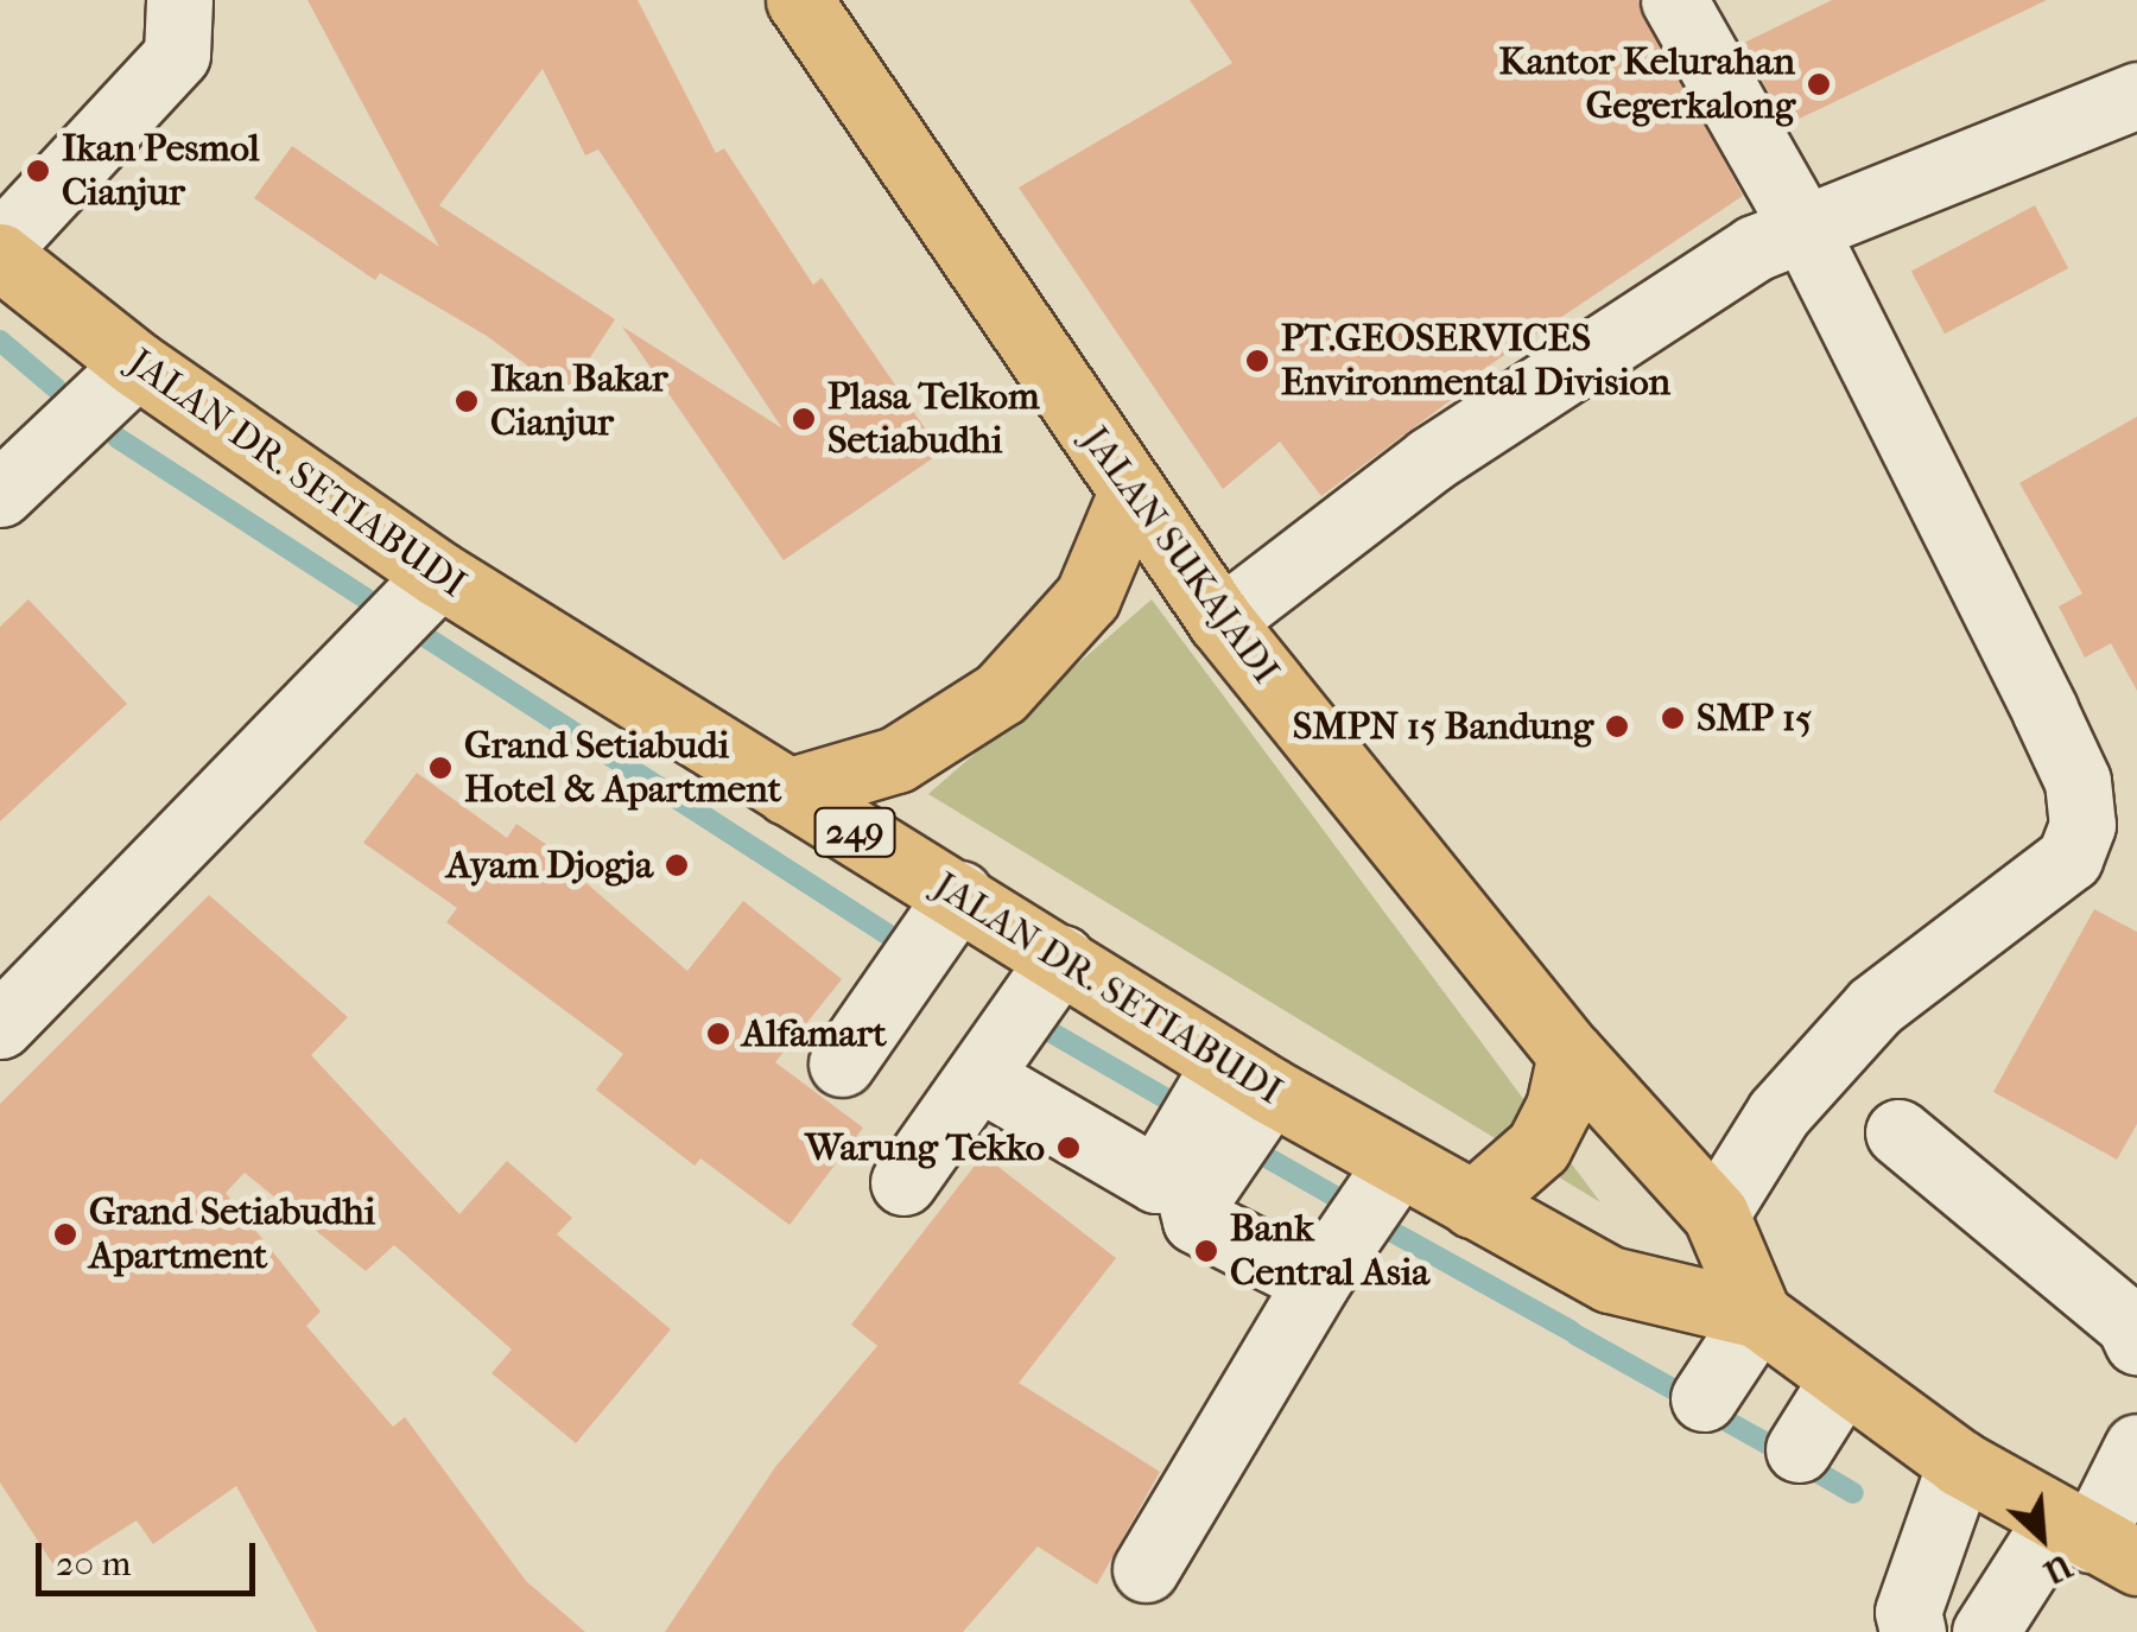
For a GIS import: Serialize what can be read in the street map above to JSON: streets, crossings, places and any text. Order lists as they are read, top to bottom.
{
  "streets": {
    "main road": ["JALAN DR. SETIABUDI", "JALAN SUKAJADI", "249"]
  },
  "crossings": [
    ["JALAN DR. SETIABUDI", "JALAN SUKAJADI"]
  ],
  "places": [
    "Kantor Kelurahan Gegerkalong",
    "Ikan Pesmol Cianjur",
    "PT.GEOSERVICES Environmental Division",
    "Ikan Bakar Cianjur",
    "Plasa Telkom Setiabudhi",
    "SMP 15",
    "SMPN 15 Bandung",
    "Grand Setiabudi Hotel & Apartment",
    "Ayam Djogja",
    "Alfamart",
    "Warung Tekko",
    "Grand Setiabudhi Apartment",
    "Bank Central Asia"
  ],
  "scale_bar": "20 m",
  "north": "bottom right"
}
